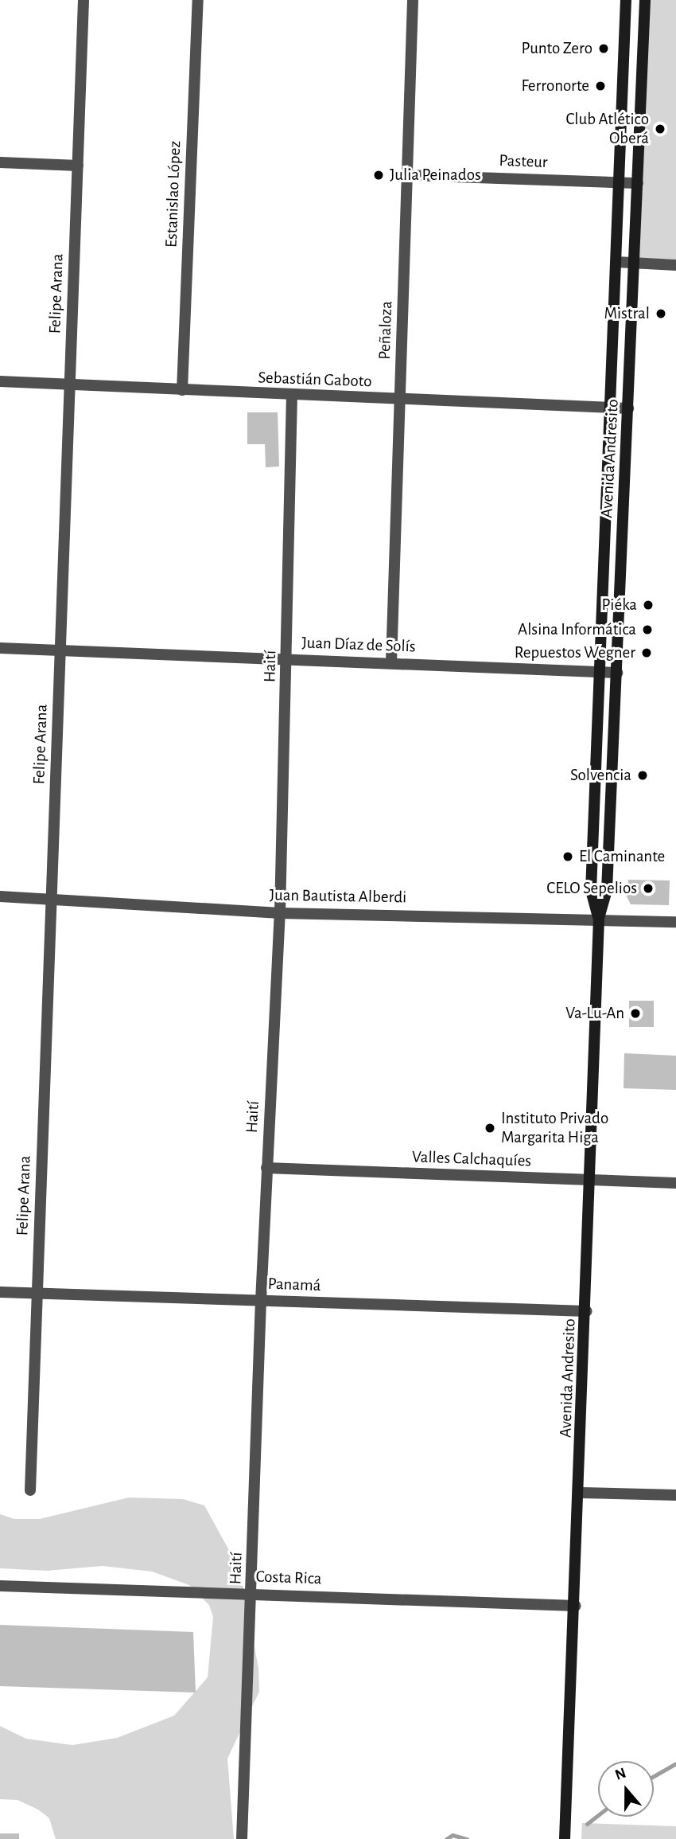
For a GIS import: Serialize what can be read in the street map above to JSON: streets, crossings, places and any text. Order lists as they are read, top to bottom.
{
  "streets": {
    "main road": ["Avenida Andresito"],
    "street": [
      "Pasteur",
      "Estanislao López",
      "Felipe Arana",
      "Peñaloza",
      "Sebastián Gaboto",
      "Juan Díaz de Solís",
      "Haití",
      "Juan Bautista Alberdi",
      "Valles Calchaquíes",
      "Panamá",
      "Costa Rica"
    ]
  },
  "crossings": [
    ["Pasteur", "Peñaloza"],
    ["Pasteur", "Avenida Andresito"],
    ["Estanislao López", "Sebastián Gaboto"],
    ["Felipe Arana", "Sebastián Gaboto"],
    ["Felipe Arana", "Juan Díaz de Solís"],
    ["Felipe Arana", "Juan Bautista Alberdi"],
    ["Felipe Arana", "Panamá"],
    ["Peñaloza", "Sebastián Gaboto"],
    ["Peñaloza", "Juan Díaz de Solís"],
    ["Sebastián Gaboto", "Avenida Andresito"],
    ["Sebastián Gaboto", "Haití"],
    ["Avenida Andresito", "Juan Díaz de Solís"],
    ["Avenida Andresito", "Juan Bautista Alberdi"],
    ["Avenida Andresito", "Valles Calchaquíes"],
    ["Avenida Andresito", "Panamá"],
    ["Avenida Andresito", "Costa Rica"],
    ["Juan Díaz de Solís", "Haití"],
    ["Haití", "Juan Bautista Alberdi"],
    ["Haití", "Valles Calchaquíes"],
    ["Haití", "Panamá"],
    ["Haití", "Costa Rica"]
  ],
  "places": [
    "Punto Zero",
    "Ferronorte",
    "Club Atlético Oberá",
    "Julia Peinados",
    "Mistral",
    "Piéka",
    "Alsina Informática",
    "Repuestos Wegner",
    "Solvencia",
    "El Caminante",
    "CELO Sepelios",
    "Va-Lu-An",
    "Instituto Privado Margarita Higa"
  ],
  "north": "top"
}
